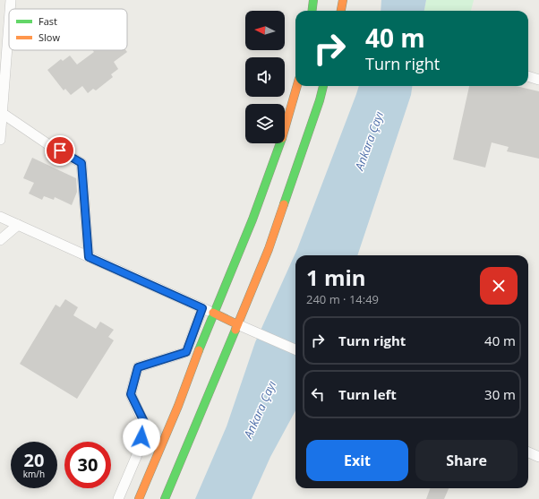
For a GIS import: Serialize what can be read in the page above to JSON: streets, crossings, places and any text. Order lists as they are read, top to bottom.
{
  "water": ["Ankara Çayı"],
  "legend": ["Fast", "Slow"],
  "north": "left",
  "page": {
    "turn": ["40 m", "Turn right"],
    "heading": ["1 min", "240 m · 14:49"],
    "list": [
      {
        "name": "Turn right",
        "value": "40 m"
      },
      {
        "name": "Turn left",
        "value": "30 m"
      }
    ],
    "buttons": ["Exit", "Share"],
    "speed": "20 km/h",
    "limit": "30"
  }
}
